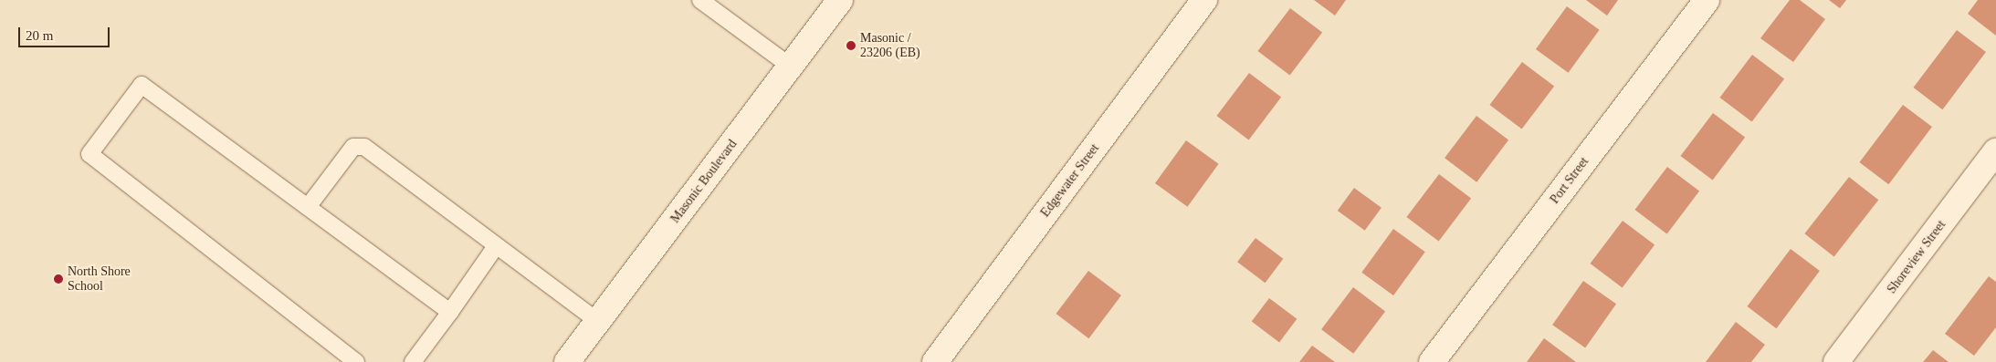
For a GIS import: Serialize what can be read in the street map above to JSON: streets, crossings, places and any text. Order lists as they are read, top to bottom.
{
  "streets": {
    "street": [
      "Edgewater Street",
      "Port Street",
      "Masonic Boulevard",
      "Shoreview Street"
    ]
  },
  "places": ["Masonic / 23206 (EB)", "North Shore School"],
  "scale_bar": "20 m"
}
